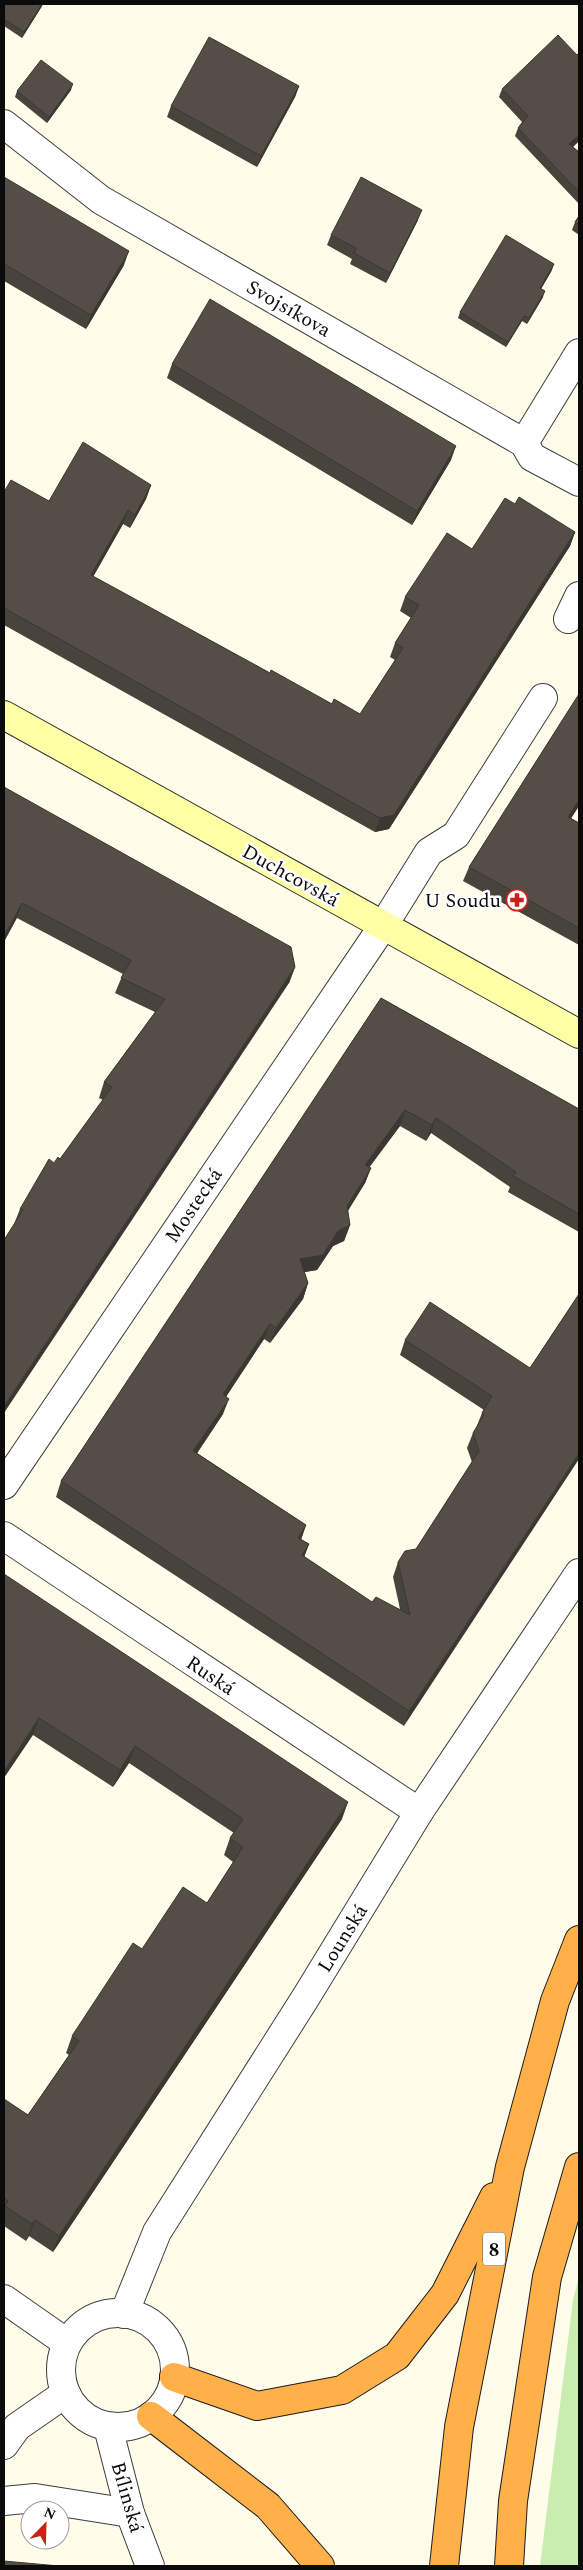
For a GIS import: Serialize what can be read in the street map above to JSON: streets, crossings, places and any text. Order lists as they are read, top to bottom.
{
  "streets": {
    "highway": ["8"],
    "street": [
      "Svojsíkova",
      "Duchcovská",
      "Mostecká",
      "Ruská",
      "Lounská",
      "Bílinská"
    ]
  },
  "crossings": [
    ["Duchcovská", "Mostecká"],
    ["Ruská", "Lounská"],
    ["Lounská", "Bílinská"]
  ],
  "places": {
    "pharmacy": ["U Soudu"]
  },
  "north": "top right"
}
